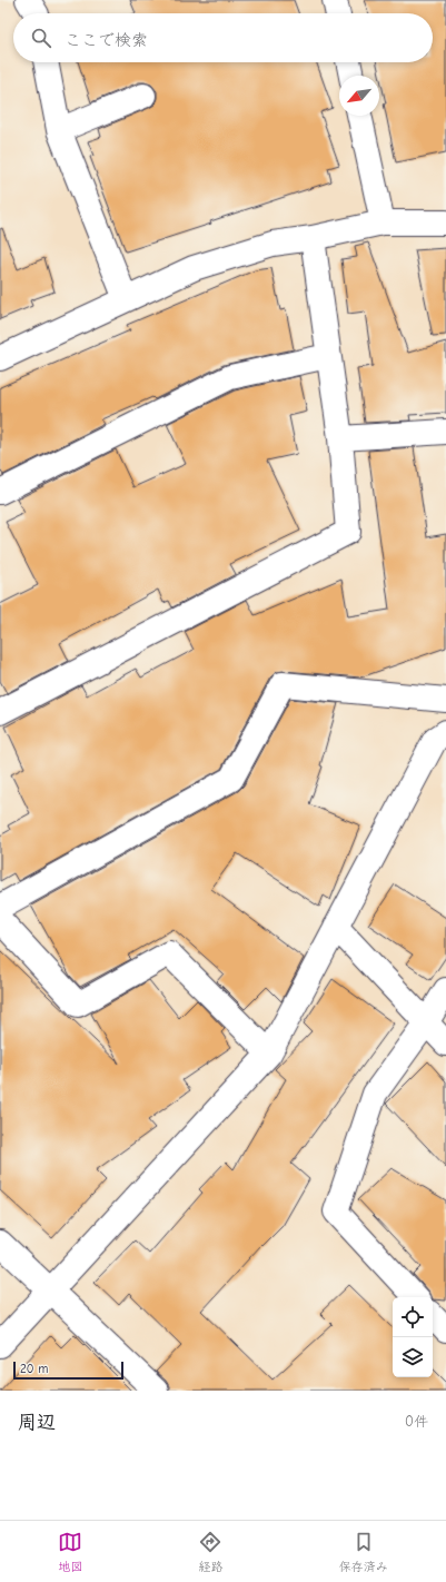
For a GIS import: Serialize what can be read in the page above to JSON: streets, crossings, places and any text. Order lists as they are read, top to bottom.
{
  "scale_bar": "20 m",
  "north": "bottom left",
  "page": {
    "search": "ここで検索",
    "scale": "20 m",
    "heading": ["周辺", "0件"],
    "nav": ["地図", "経路", "保存済み"]
  }
}
